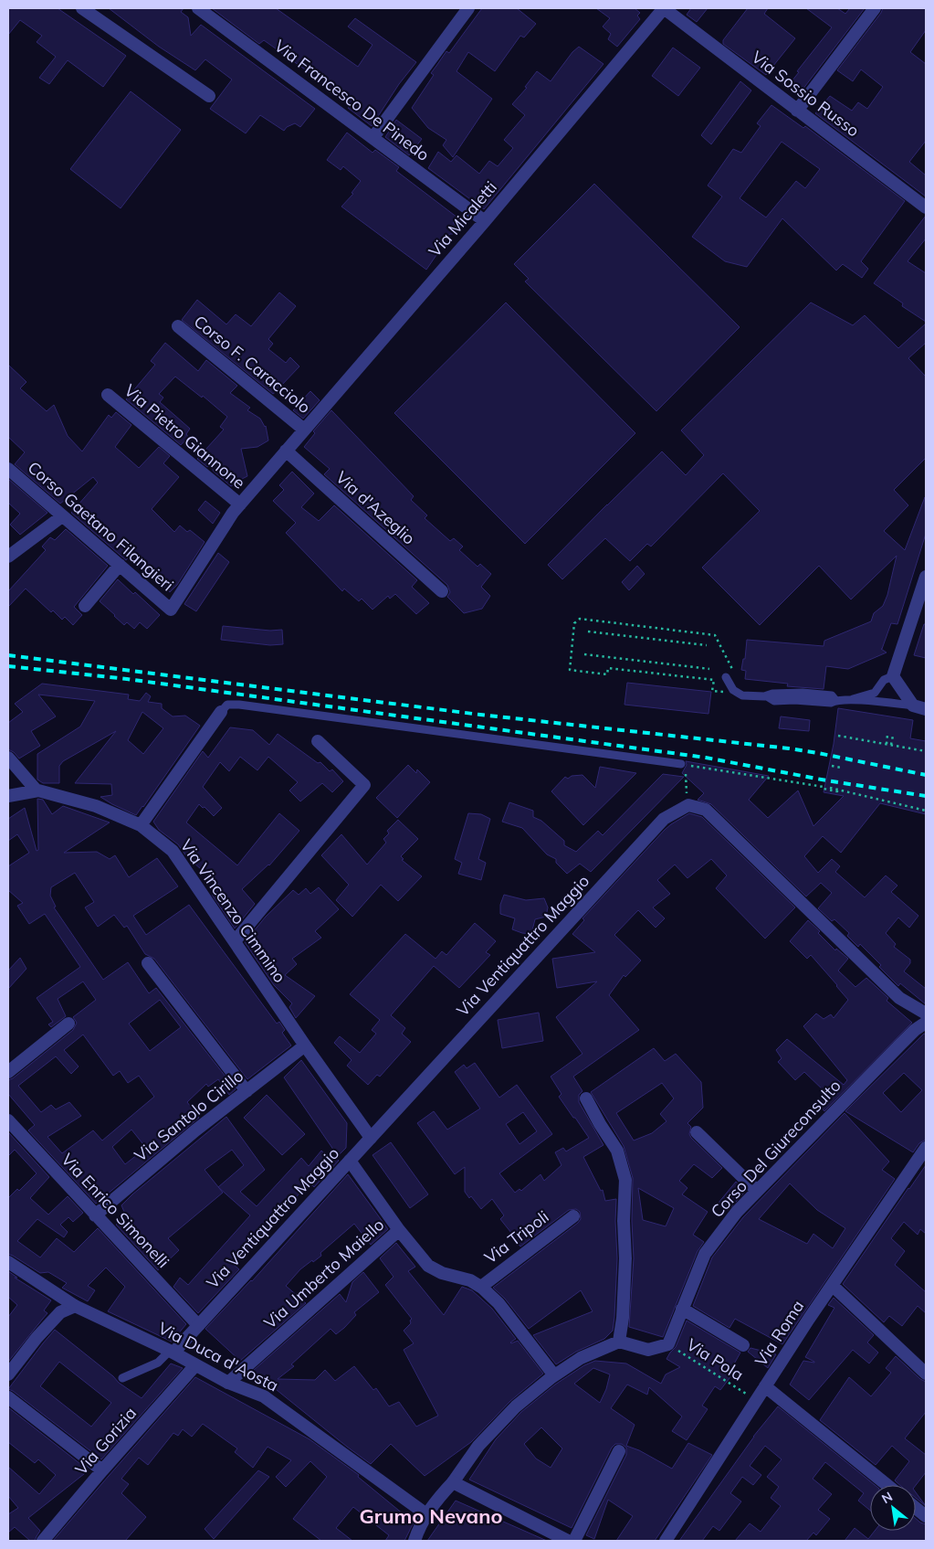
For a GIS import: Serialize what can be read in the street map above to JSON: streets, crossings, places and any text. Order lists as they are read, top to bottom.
{
  "streets": {
    "street": [
      "Via Sossio Russo",
      "Via Francesco De Pinedo",
      "Via Micaletti",
      "Corso F. Caracciolo",
      "Via Pietro Giannone",
      "Via d'Azeglio",
      "Corso Gaetano Filangieri",
      "Via Vincenzo Cimmino",
      "Via Ventiquattro Maggio",
      "Via Santolo Cirillo",
      "Corso Del Giureconsulto",
      "Via Enrico Simonelli",
      "Via Tripoli",
      "Via Umberto Maiello",
      "Via Roma",
      "Via Duca d'Aosta",
      "Via Gorizia"
    ],
    "path": ["Via Pola"]
  },
  "crossings": [
    ["Via Sossio Russo", "Via Micaletti"],
    ["Via Francesco De Pinedo", "Via Micaletti"],
    ["Via Micaletti", "Corso F. Caracciolo"],
    ["Via Micaletti", "Via Pietro Giannone"],
    ["Via Micaletti", "Via d'Azeglio"],
    ["Via Micaletti", "Corso Gaetano Filangieri"],
    ["Via Vincenzo Cimmino", "Via Ventiquattro Maggio"],
    ["Via Vincenzo Cimmino", "Via Santolo Cirillo"],
    ["Via Ventiquattro Maggio", "Via Enrico Simonelli"],
    ["Via Ventiquattro Maggio", "Via Umberto Maiello"],
    ["Via Ventiquattro Maggio", "Via Duca d'Aosta"],
    ["Via Santolo Cirillo", "Via Enrico Simonelli"],
    ["Corso Del Giureconsulto", "Via Pola"],
    ["Via Umberto Maiello", "Via Duca d'Aosta"],
    ["Via Duca d'Aosta", "Via Gorizia"]
  ],
  "districts": ["Grumo Nevano"],
  "north": "top left"
}
